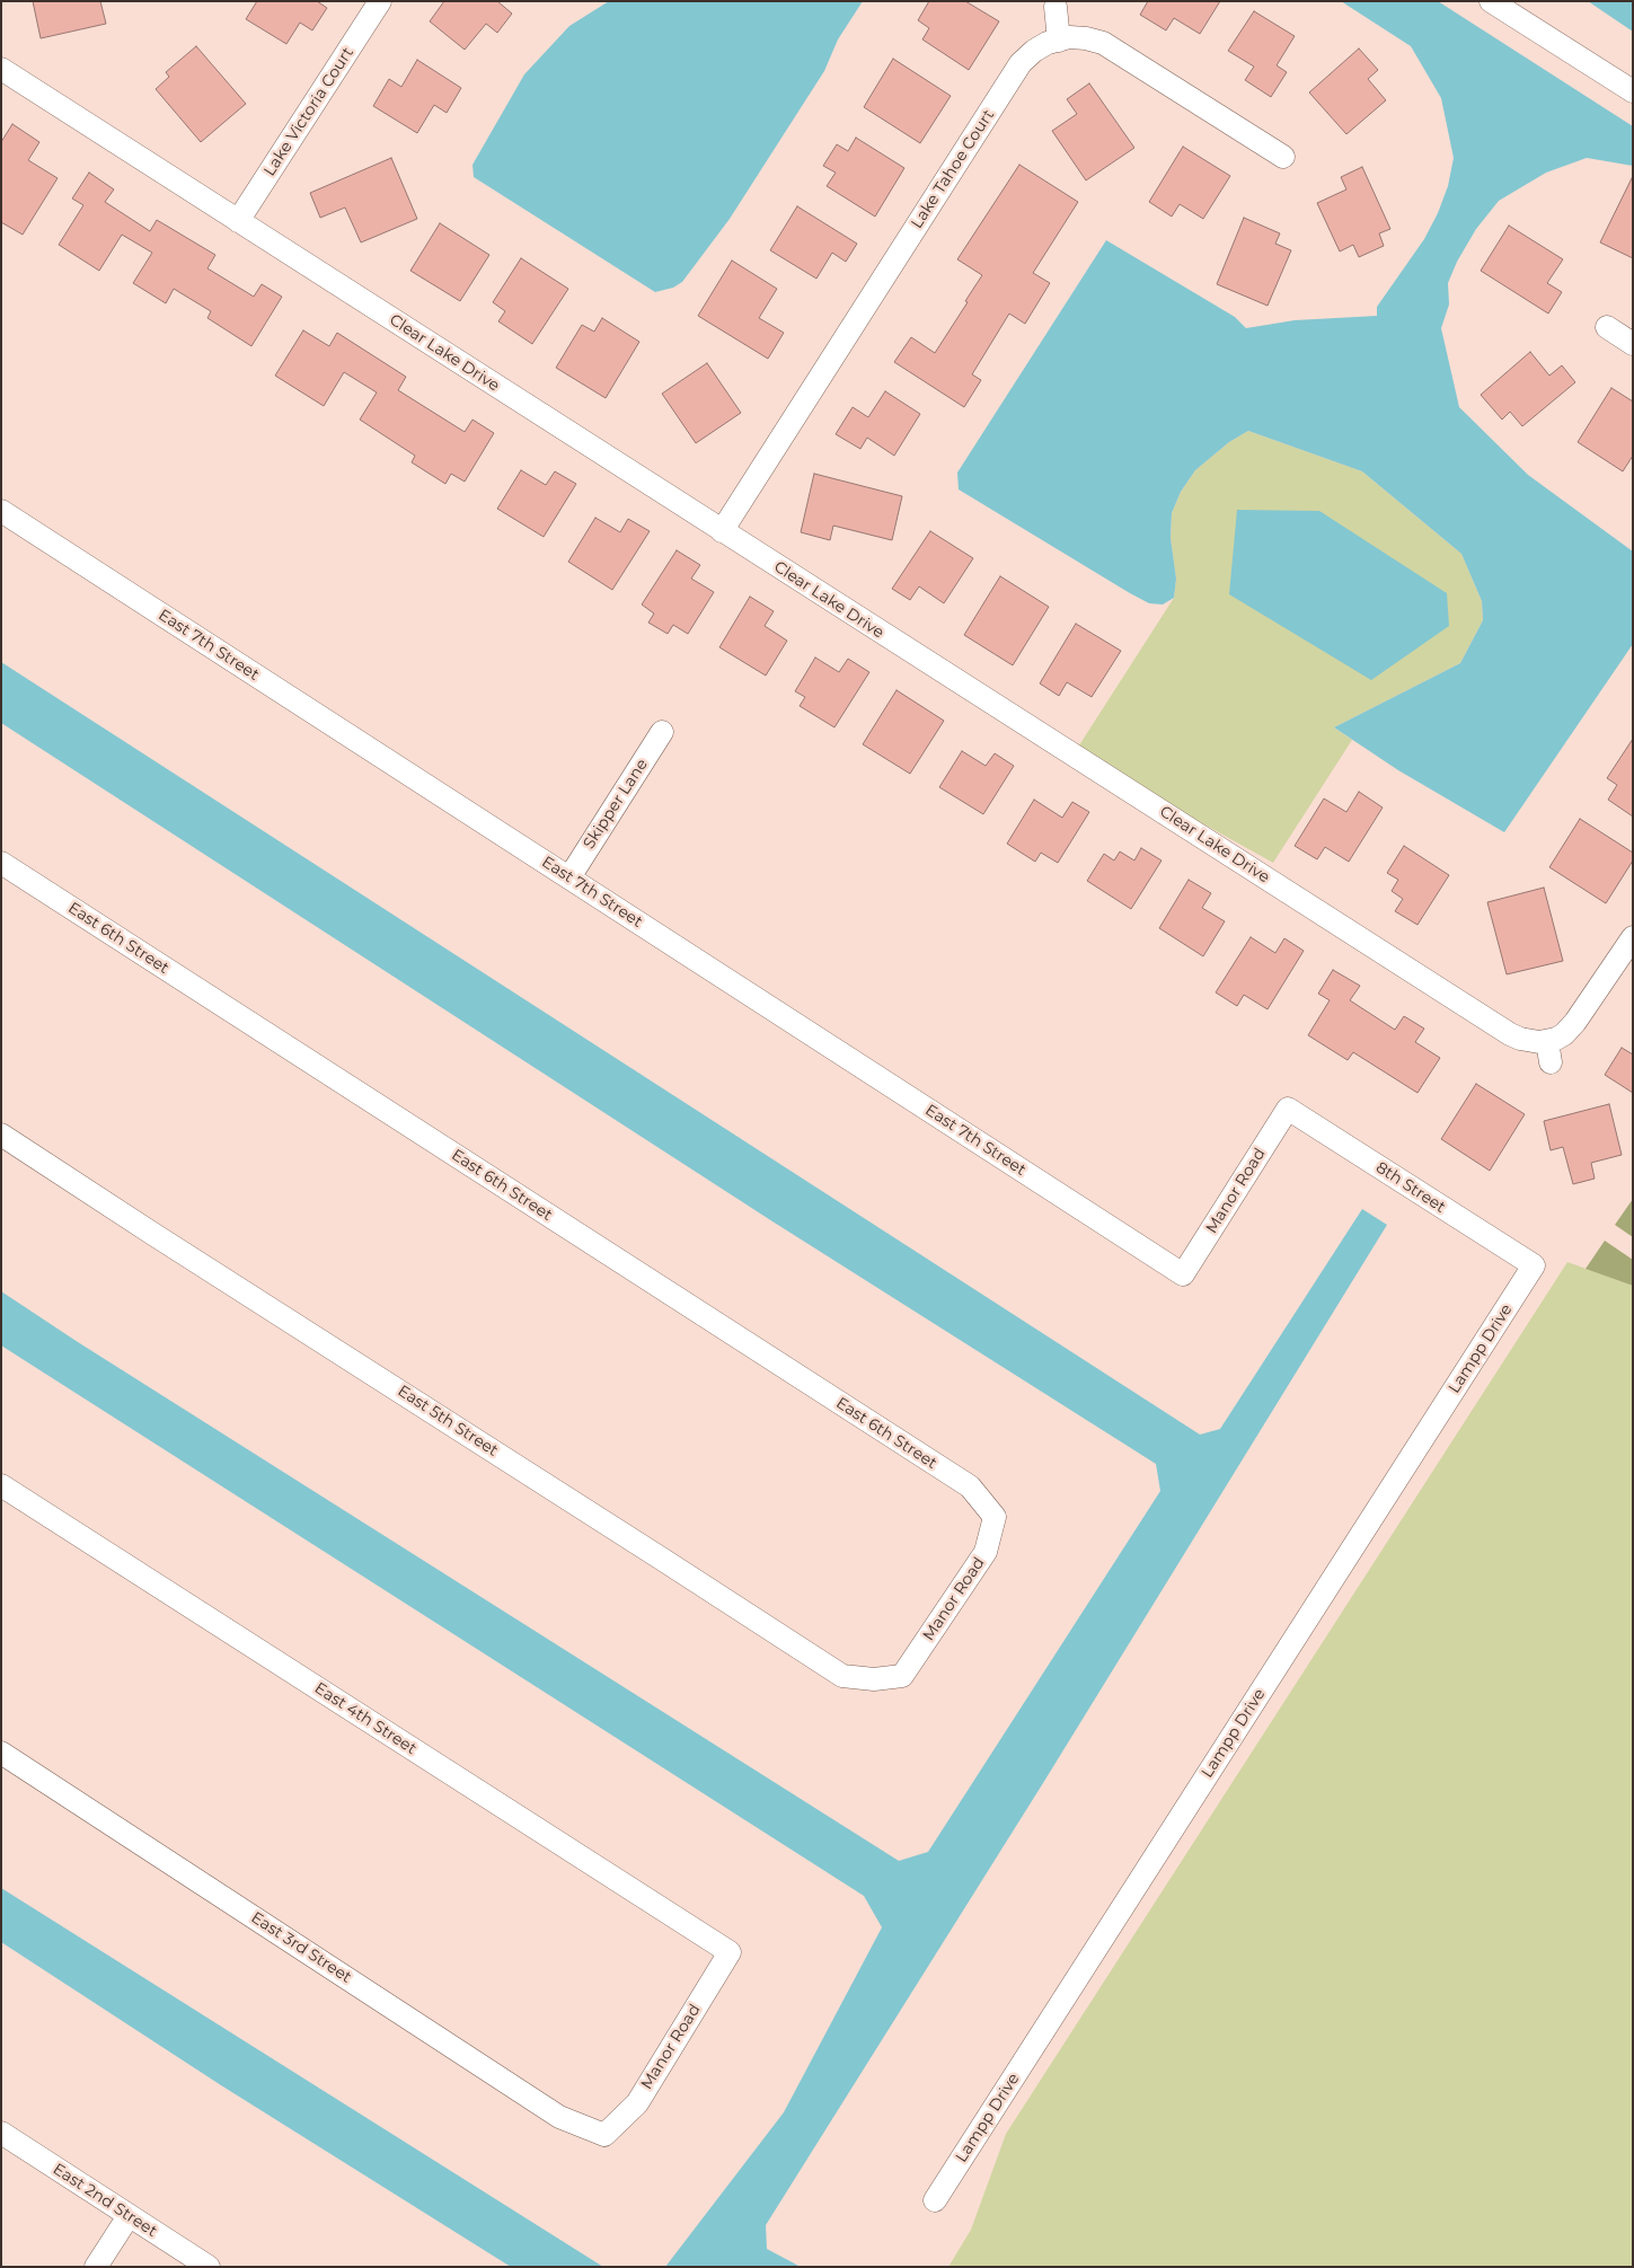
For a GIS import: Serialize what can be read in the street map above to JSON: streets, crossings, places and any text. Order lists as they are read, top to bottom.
{
  "streets": {
    "street": [
      "Lake Victoria Court",
      "Lake Tahoe Court",
      "Clear Lake Drive",
      "East 7th Street",
      "Skipper Lane",
      "East 6th Street",
      "8th Street",
      "Manor Road",
      "Lampp Drive",
      "East 5th Street",
      "East 4th Street",
      "East 3rd Street",
      "East 2nd Street"
    ]
  },
  "crossings": [
    ["Lake Victoria Court", "Clear Lake Drive"],
    ["Lake Tahoe Court", "Clear Lake Drive"],
    ["East 7th Street", "Skipper Lane"],
    ["East 7th Street", "Manor Road"],
    ["East 6th Street", "Manor Road"],
    ["8th Street", "Manor Road"],
    ["8th Street", "Lampp Drive"],
    ["Manor Road", "East 5th Street"],
    ["Manor Road", "East 4th Street"],
    ["Manor Road", "East 3rd Street"]
  ]
}
